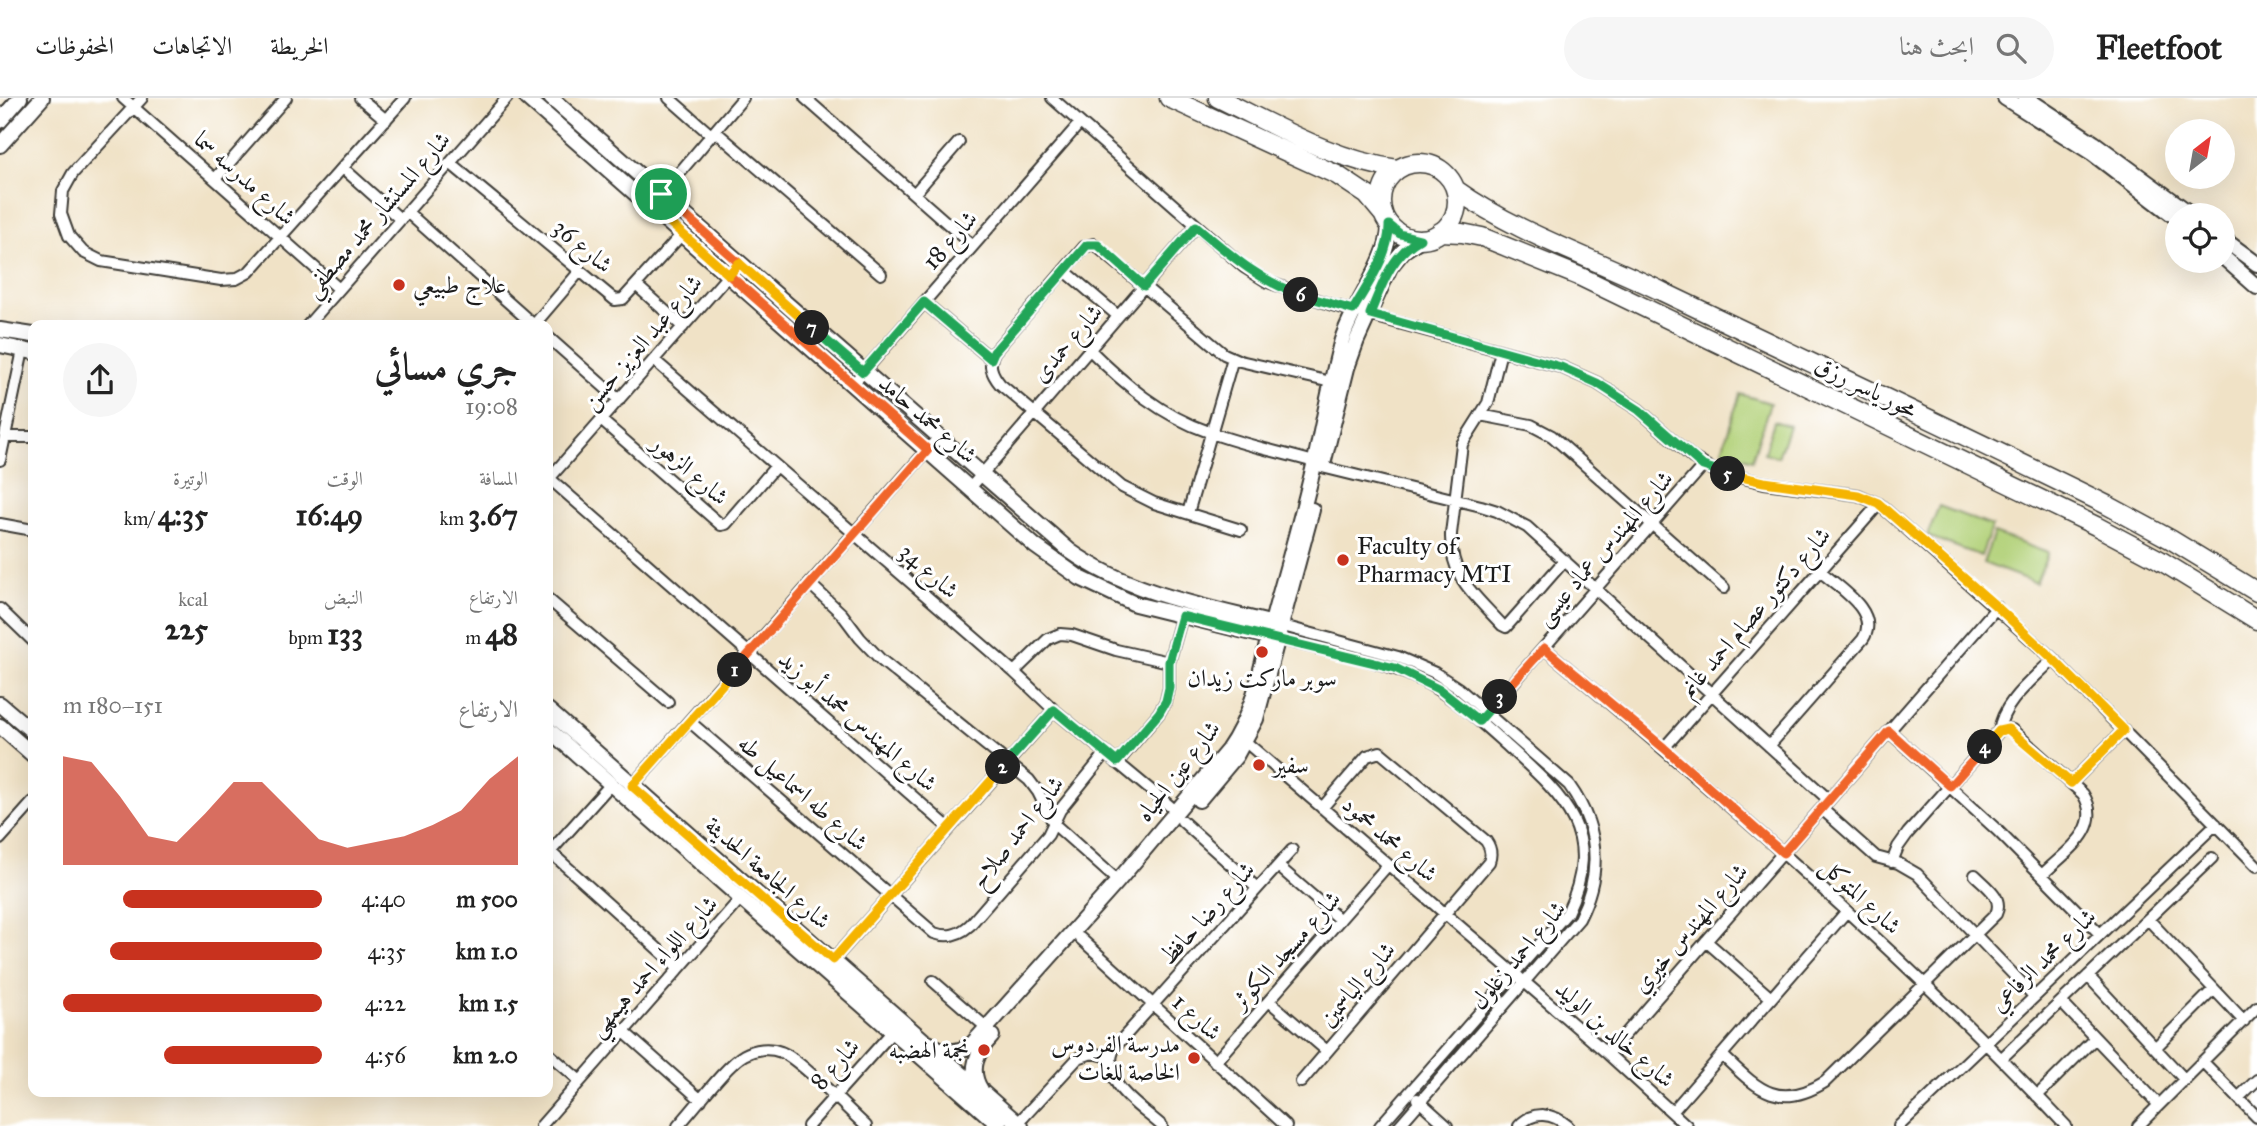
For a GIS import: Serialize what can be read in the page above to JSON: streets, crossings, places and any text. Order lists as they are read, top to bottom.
{
  "streets": {
    "main road": ["محور ياسر رزق"],
    "street": [
      "شارع مدرسه سما",
      "شارع المستشار محمد مصطفي",
      "شارع 18",
      "شارع 36",
      "شارع عبد العزيز حسن",
      "شارع حمدى",
      "شارع محمد حامد",
      "شارع الزهور",
      "شارع المهندس عماد عيسى",
      "شارع 34",
      "شارع دكتور عصام احمد غانم",
      "شارع المهندس محمد أبو زيد",
      "شارع عين الحياه",
      "شارع طه اسماعيل طه",
      "شارع احمد صلاح",
      "شارع محمد محمود",
      "شارع الجامعة الحديثة",
      "شارع المتوكل",
      "شارع رضا حافظ",
      "شارع المهندس خيري",
      "شارع مسجد الكوثر",
      "شارع احمد زغلول",
      "شارع محمد الرفاعي",
      "شارع اللواء احمد هيمهي",
      "شارع الياسمين",
      "شارع 1",
      "شارع خالد بن الوليد",
      "شارع 8"
    ]
  },
  "crossings": [
    ["شارع مدرسه سما", "شارع المستشار محمد مصطفي"],
    ["شارع المستشار محمد مصطفي", "شارع 36"],
    ["شارع 18", "شارع محمد حامد"],
    ["شارع 36", "شارع محمد حامد"],
    ["شارع عبد العزيز حسن", "شارع محمد حامد"],
    ["شارع عبد العزيز حسن", "شارع الزهور"],
    ["شارع عبد العزيز حسن", "شارع 34"],
    ["شارع حمدى", "شارع محمد حامد"],
    ["محور ياسر رزق", "شارع عين الحياه"],
    ["شارع محمد حامد", "شارع عين الحياه"],
    ["شارع محمد حامد", "شارع احمد زغلول"],
    ["شارع الزهور", "شارع 34"],
    ["شارع المهندس عماد عيسى", "شارع المتوكل"],
    ["شارع المهندس عماد عيسى", "شارع احمد زغلول"],
    ["شارع 34", "شارع عين الحياه"],
    ["شارع 34", "شارع احمد صلاح"],
    ["شارع 34", "شارع رضا حافظ"],
    ["شارع دكتور عصام احمد غانم", "شارع المتوكل"],
    ["شارع عين الحياه", "شارع محمد محمود"],
    ["شارع عين الحياه", "شارع الجامعة الحديثة"],
    ["شارع عين الحياه", "شارع احمد زغلول"],
    ["شارع عين الحياه", "شارع 1"],
    ["شارع طه اسماعيل طه", "شارع احمد صلاح"],
    ["شارع محمد محمود", "شارع مسجد الكوثر"],
    ["شارع محمد محمود", "شارع احمد زغلول"],
    ["شارع محمد محمود", "شارع الياسمين"],
    ["شارع محمد محمود", "شارع خالد بن الوليد"],
    ["شارع الجامعة الحديثة", "شارع اللواء احمد هيمهي"],
    ["شارع الجامعة الحديثة", "شارع 8"],
    ["شارع المتوكل", "شارع المهندس خيري"],
    ["شارع المتوكل", "شارع محمد الرفاعي"],
    ["شارع رضا حافظ", "شارع 1"],
    ["شارع المهندس خيري", "شارع خالد بن الوليد"],
    ["شارع مسجد الكوثر", "شارع 1"],
    ["شارع احمد زغلول", "شارع خالد بن الوليد"]
  ],
  "places": [
    "علاج طبيعي",
    "Faculty of Pharmacy MTI",
    "سوبر ماركت زيدان",
    "سفير",
    "نجمة الهضبه",
    "مدرسة الفردوس الخاصة للغات"
  ],
  "north": "top right",
  "page": {
    "header": "Fleetfoot",
    "search": "ابحث هنا",
    "nav": ["الخريطة", "الاتجاهات", "المحفوظات"],
    "pins": [
      "6",
      "7",
      "5",
      "1",
      "3",
      "4",
      "2"
    ],
    "heading": ["جري مسائي", "19:08"],
    "stats": [
      ["المسافة", "3.67 km"],
      ["الوقت", "16:49"],
      ["الوتيرة", "4:35 /km"],
      ["الارتفاع", "48 m"],
      ["النبض", "133 bpm"],
      ["kcal", "225"]
    ],
    "chart": ["الارتفاع", "151–180 m"],
    "list": [
      {
        "name": "500 m",
        "note": "4:40"
      },
      {
        "name": "1.0 km",
        "note": "4:35"
      },
      {
        "name": "1.5 km",
        "note": "4:22"
      },
      {
        "name": "2.0 km",
        "note": "4:56"
      }
    ]
  }
}
